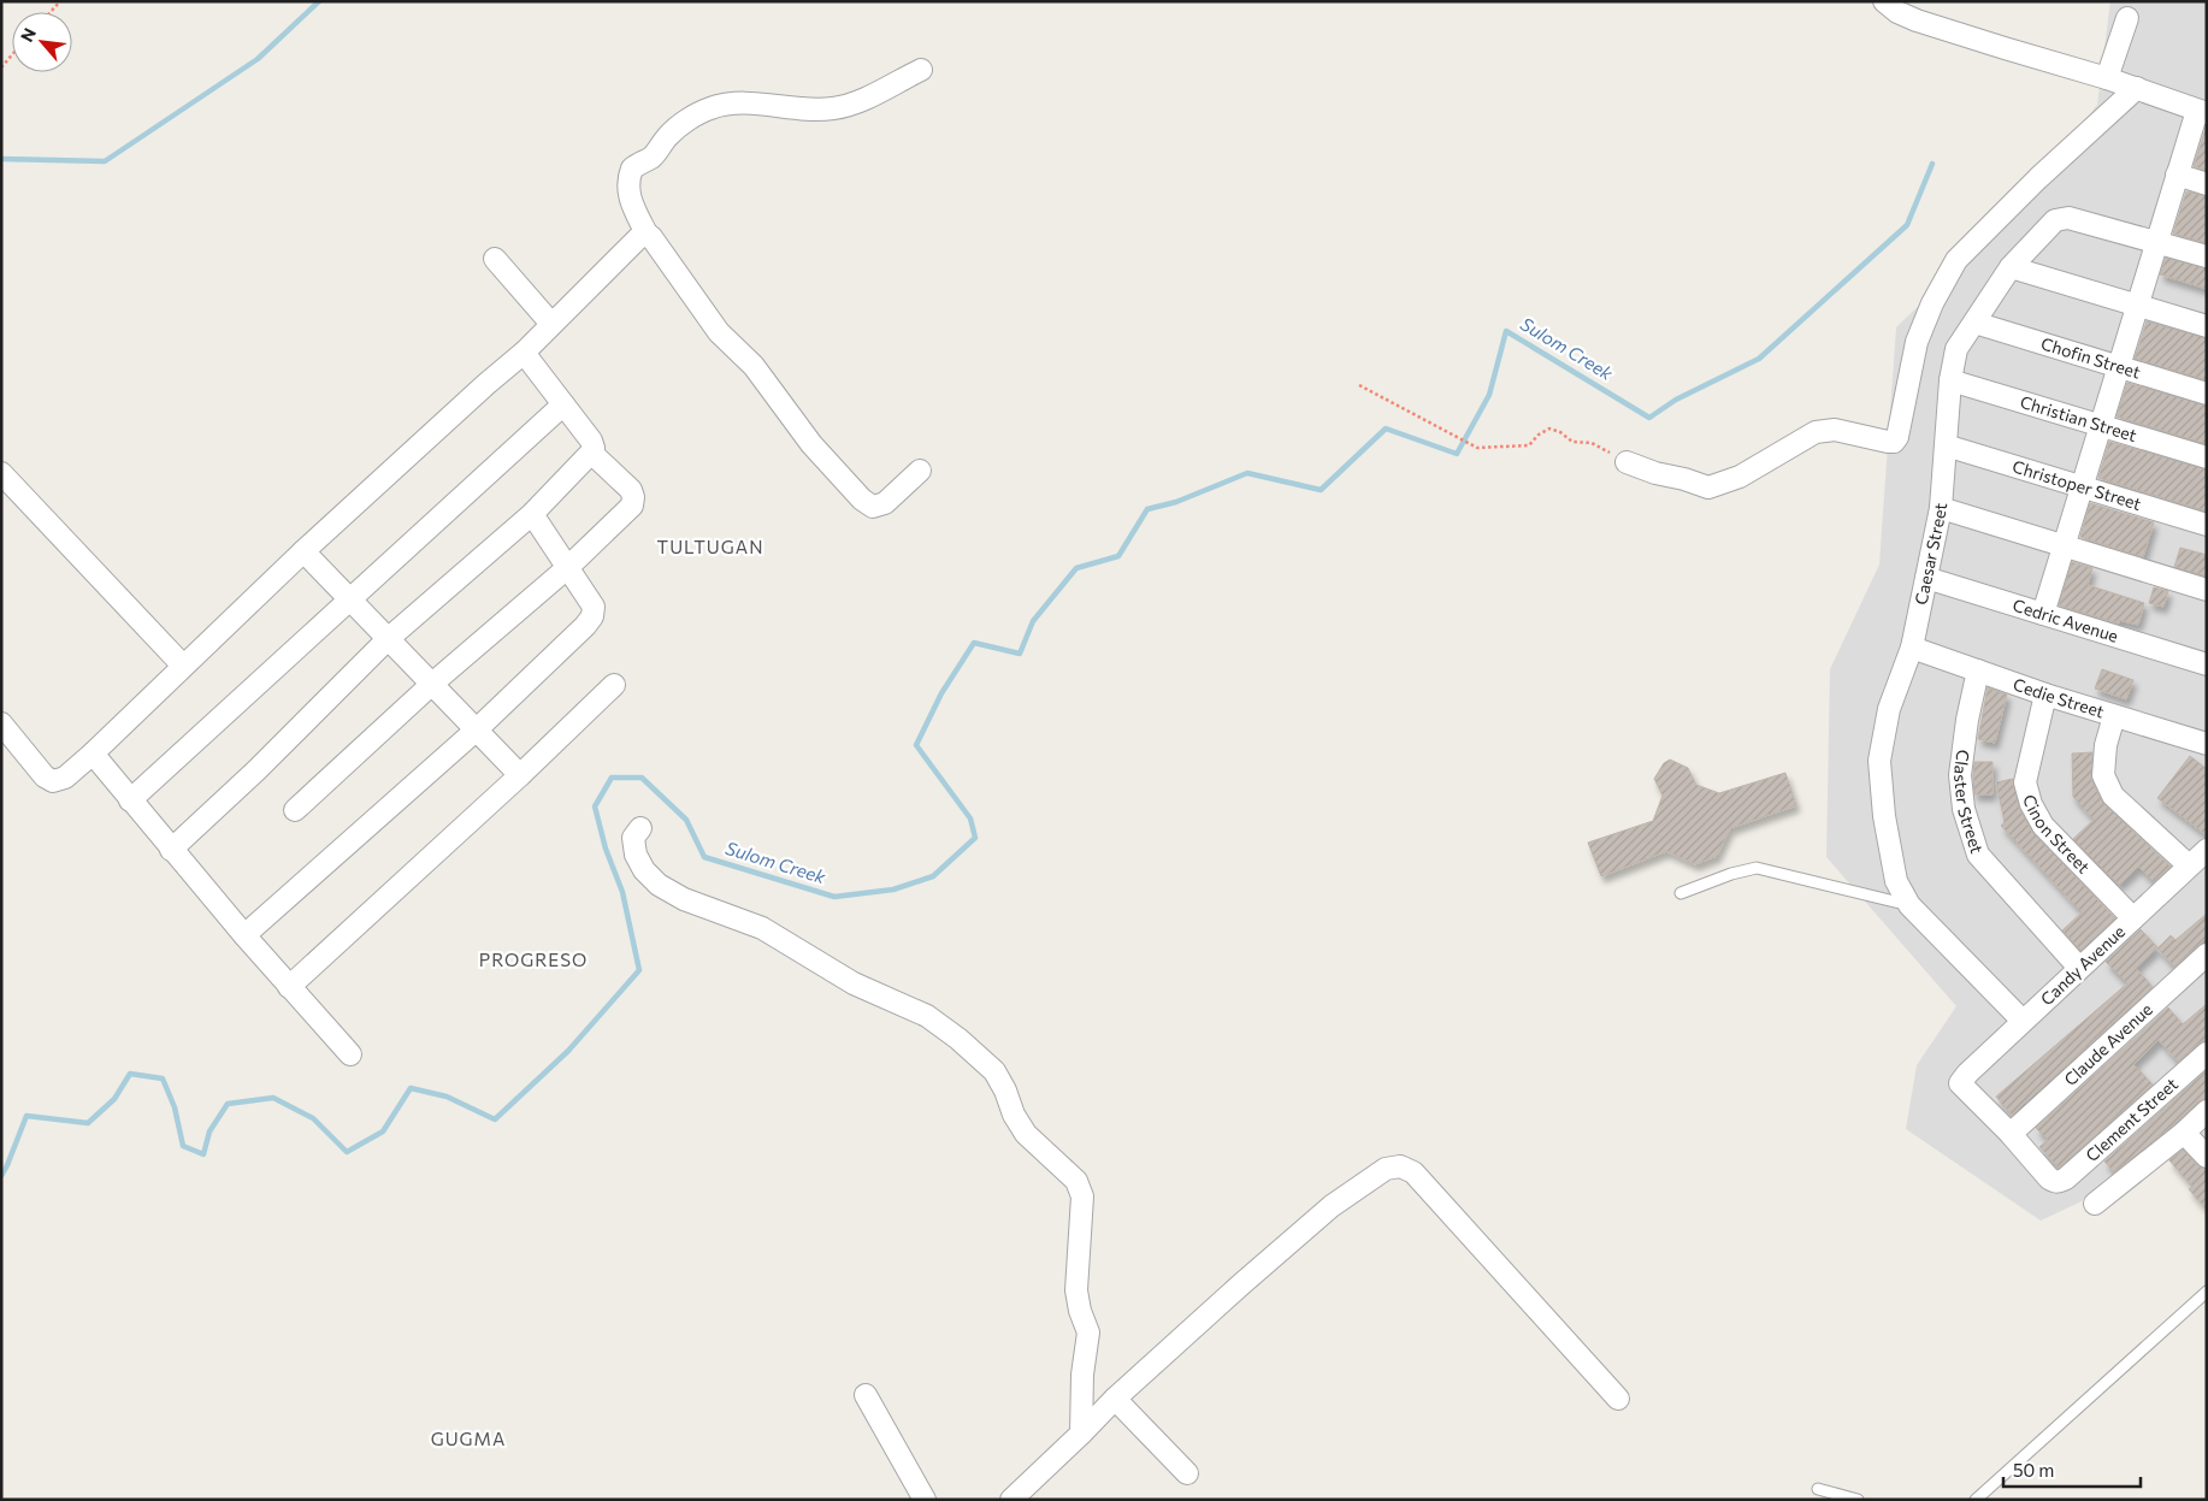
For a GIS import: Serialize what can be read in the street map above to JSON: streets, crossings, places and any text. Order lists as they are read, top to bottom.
{
  "streets": {
    "street": [
      "Chofin Street",
      "Christian Street",
      "Christoper Street",
      "Caesar Street",
      "Cedric Avenue",
      "Cedie Street",
      "Claster Street",
      "Cinon Street",
      "Candy Avenue",
      "Claude Avenue",
      "Clement Street"
    ]
  },
  "crossings": [
    ["Chofin Street", "Caesar Street"],
    ["Christian Street", "Caesar Street"],
    ["Christoper Street", "Caesar Street"],
    ["Caesar Street", "Cedric Avenue"],
    ["Caesar Street", "Cedie Street"],
    ["Caesar Street", "Candy Avenue"],
    ["Cedie Street", "Claster Street"],
    ["Cedie Street", "Cinon Street"],
    ["Claster Street", "Candy Avenue"],
    ["Cinon Street", "Candy Avenue"],
    ["Candy Avenue", "Claude Avenue"],
    ["Candy Avenue", "Clement Street"],
    ["Claude Avenue", "Clement Street"]
  ],
  "districts": ["TULTUGAN", "PROGRESO", "GUGMA"],
  "water": ["Sulom Creek"],
  "scale_bar": "50 m",
  "north": "top left"
}
